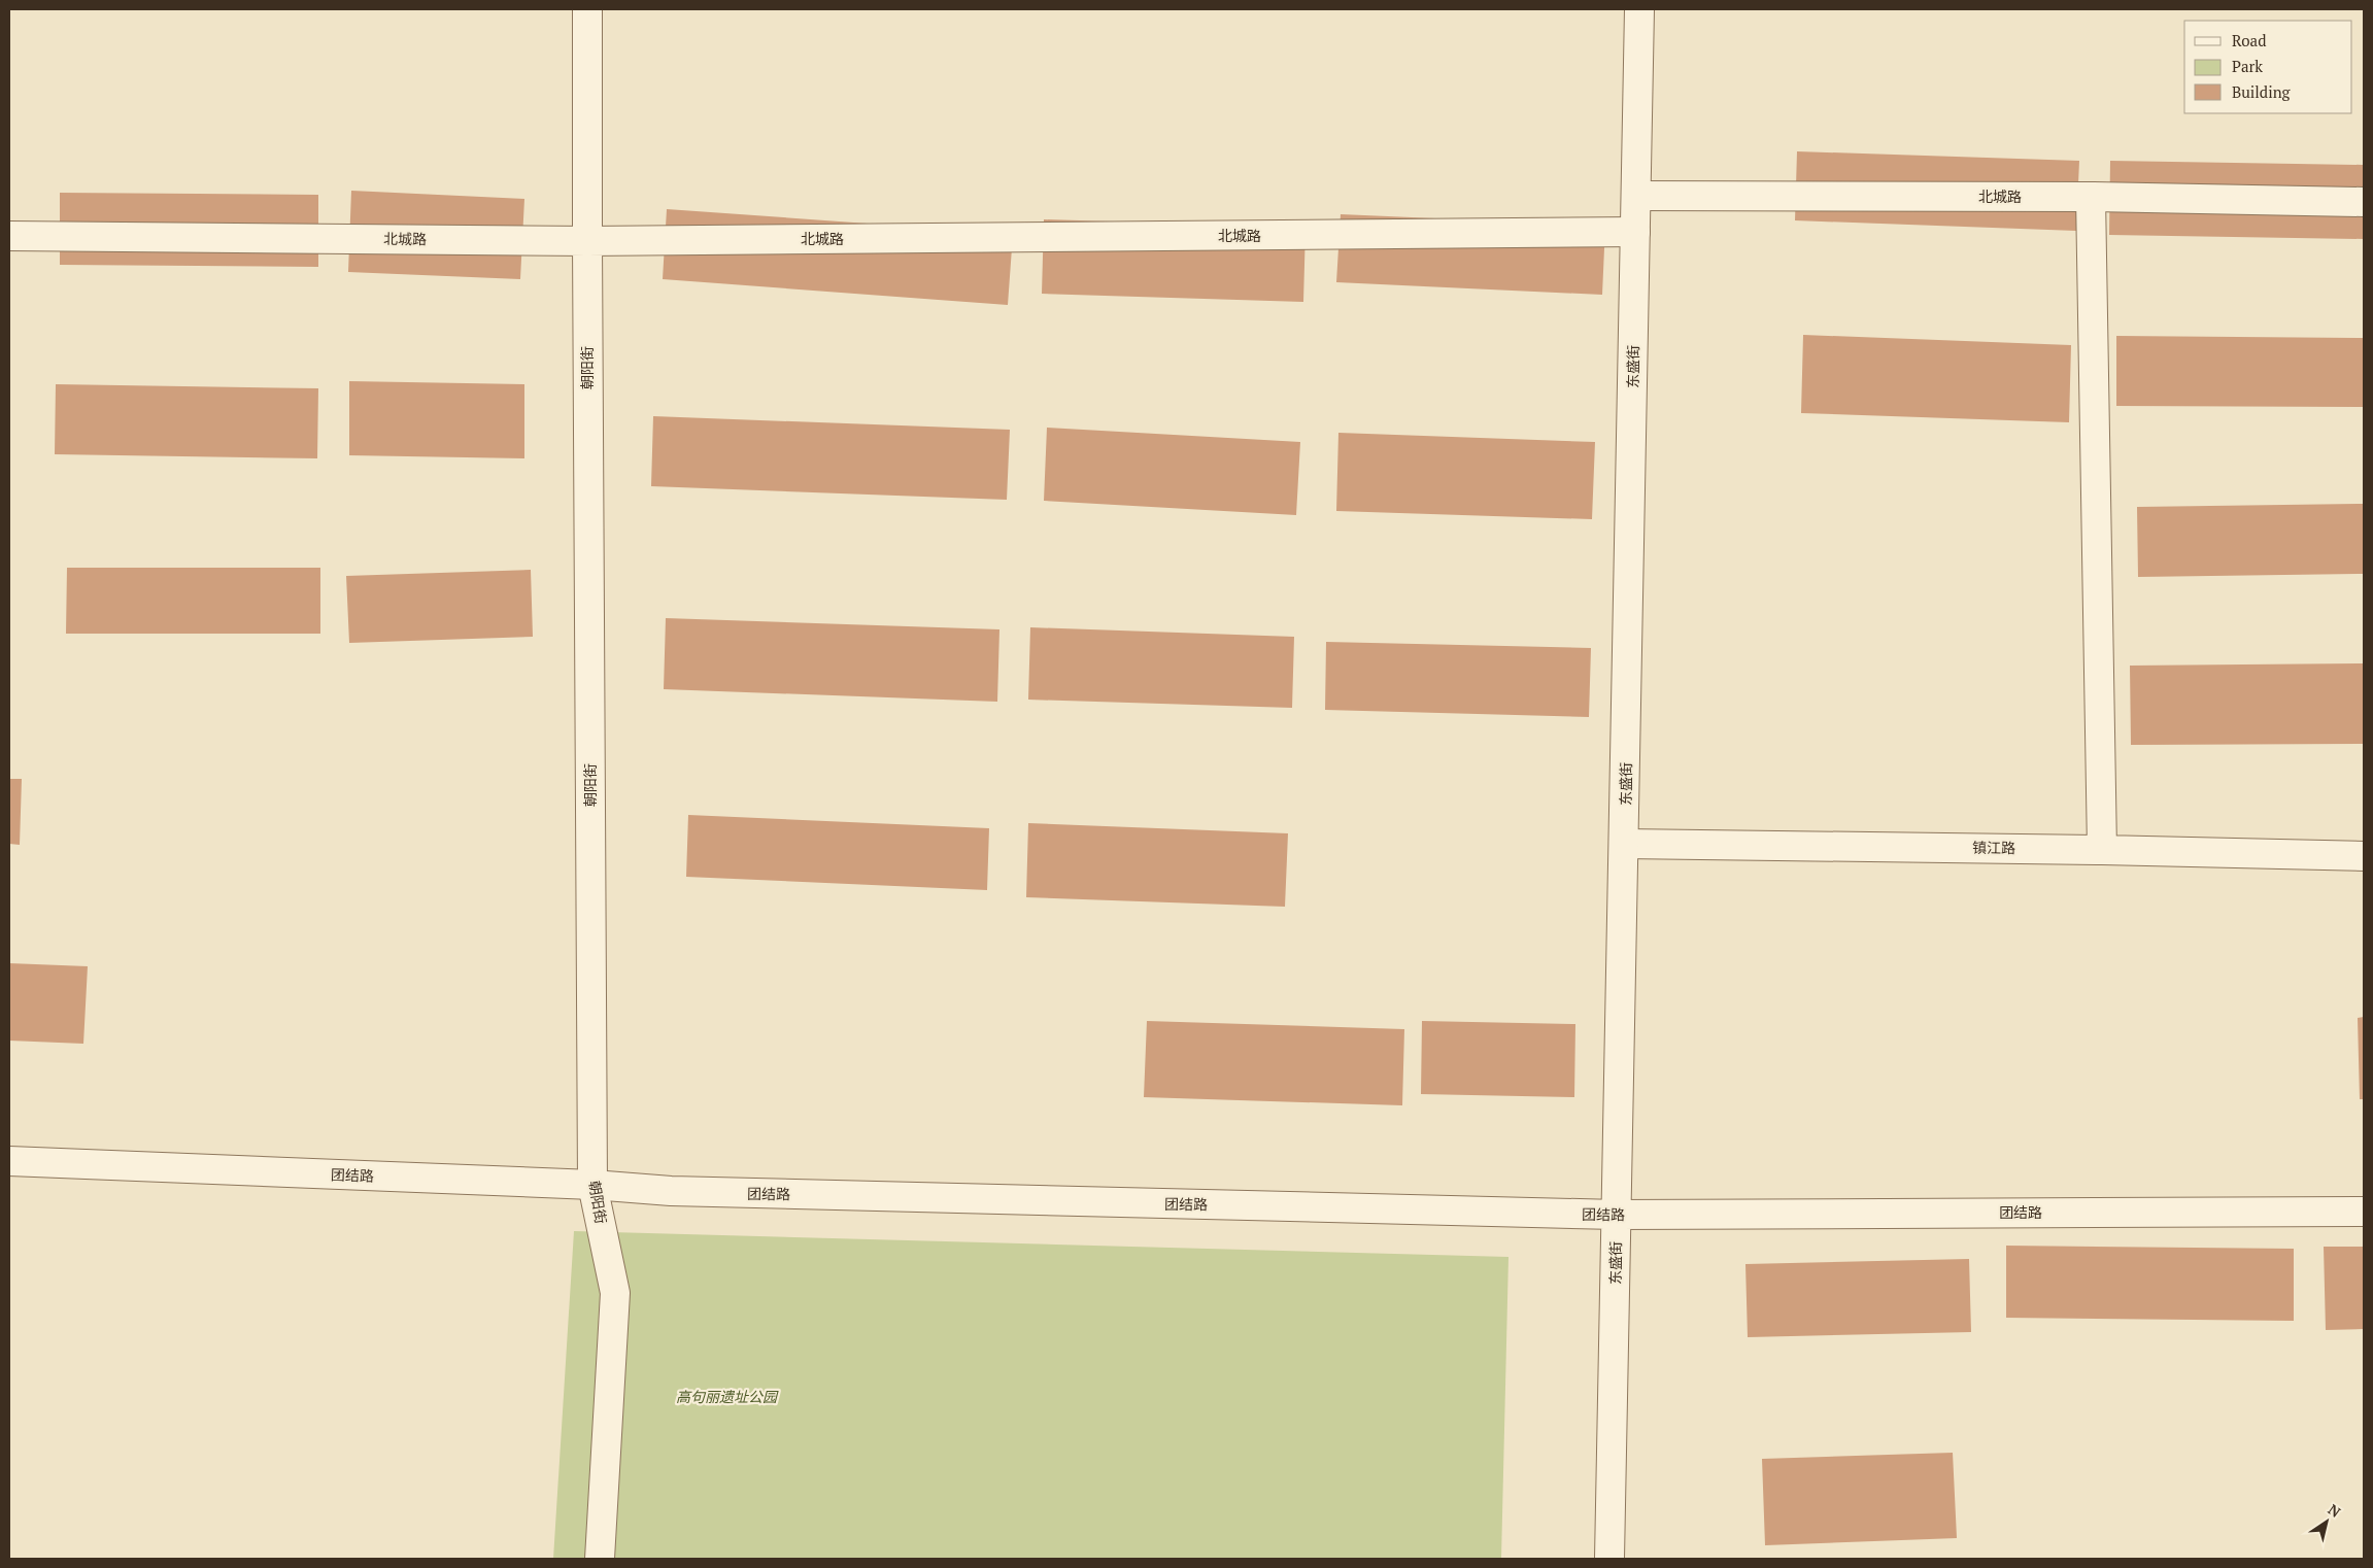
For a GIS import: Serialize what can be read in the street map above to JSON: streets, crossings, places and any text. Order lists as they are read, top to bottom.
{
  "streets": {
    "street": [
      "北城路",
      "东盛街",
      "朝阳街",
      "镇江路",
      "团结路"
    ]
  },
  "crossings": [
    ["北城路", "东盛街"],
    ["北城路", "朝阳街"],
    ["东盛街", "镇江路"],
    ["东盛街", "团结路"],
    ["朝阳街", "团结路"]
  ],
  "parks": ["高句丽遗址公园"],
  "legend": ["Road", "Park", "Building"],
  "north": "top right"
}
